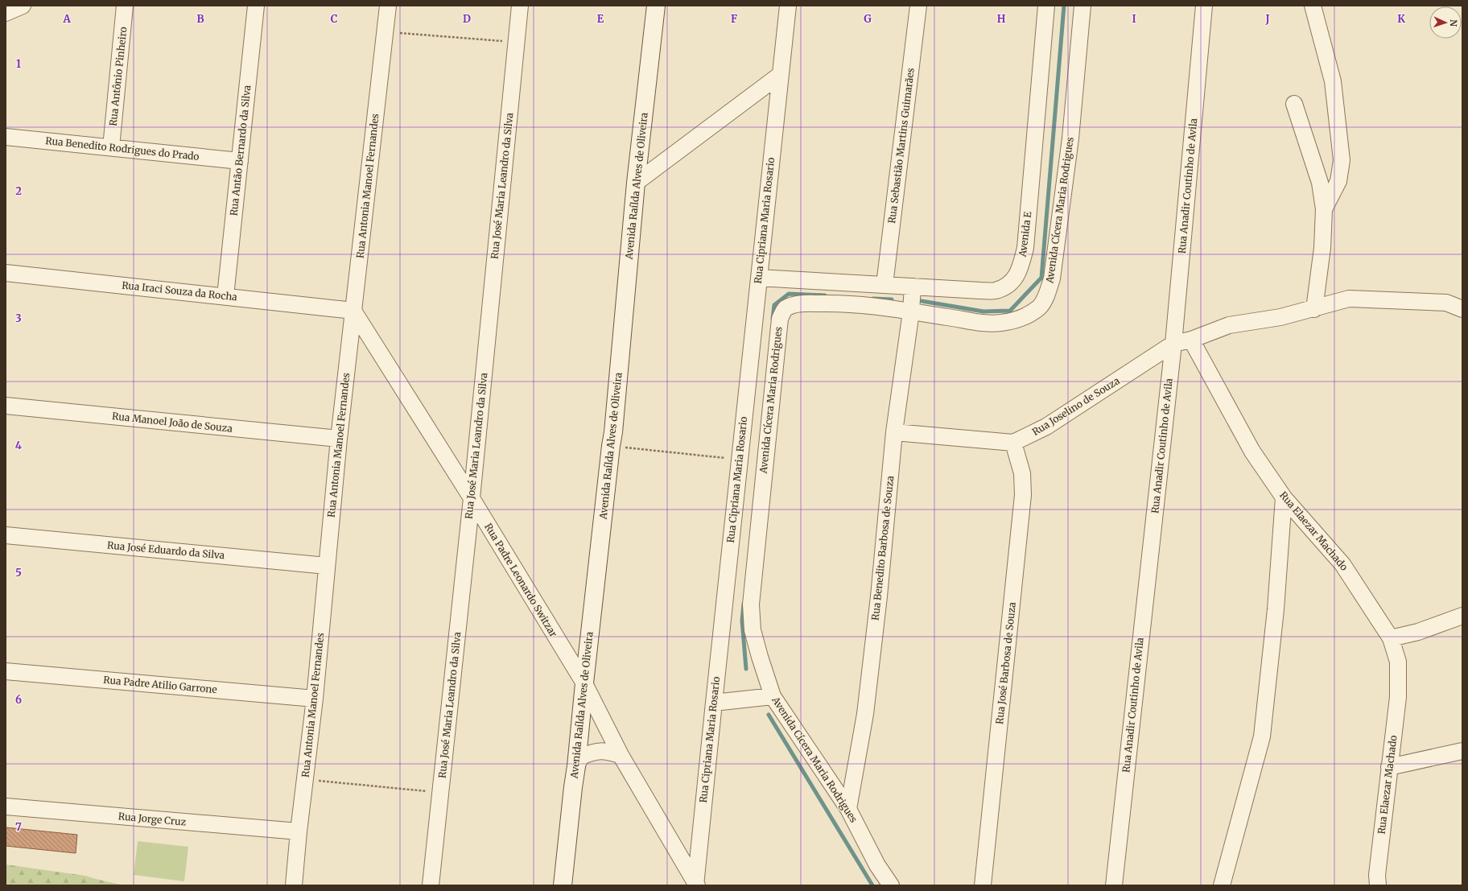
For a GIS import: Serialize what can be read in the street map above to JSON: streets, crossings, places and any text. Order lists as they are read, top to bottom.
{
  "streets": {
    "street": [
      "Rua Antônio Pinheiro",
      "Rua Sebastião Martins Guimarães",
      "Rua Benedito Rodrigues do Prado",
      "Rua Antão Bernardo da Silva",
      "Rua Antonia Manoel Fernandes",
      "Rua José Maria Leandro da Silva",
      "Avenida Raílda Alves de Oliveira",
      "Rua Anadir Coutinho de Avila",
      "Avenida Cícera Maria Rodrigues",
      "Rua Cipriana Maria Rosario",
      "Avenida E",
      "Rua Iraci Souza da Rocha",
      "Rua Joselino de Souza",
      "Rua Manoel João de Souza",
      "Rua Elaezar Machado",
      "Rua Benedito Barbosa de Souza",
      "Rua José Eduardo da Silva",
      "Rua Padre Leonardo Switzar",
      "Rua José Barbosa de Souza",
      "Rua Padre Atilio Garrone",
      "Rua Jorge Cruz"
    ]
  },
  "crossings": [
    ["Rua Antônio Pinheiro", "Rua Benedito Rodrigues do Prado"],
    ["Rua Sebastião Martins Guimarães", "Avenida E"],
    ["Rua Benedito Rodrigues do Prado", "Rua Antão Bernardo da Silva"],
    ["Rua Antão Bernardo da Silva", "Rua Iraci Souza da Rocha"],
    ["Rua Antonia Manoel Fernandes", "Rua Iraci Souza da Rocha"],
    ["Rua Antonia Manoel Fernandes", "Rua Manoel João de Souza"],
    ["Rua Antonia Manoel Fernandes", "Rua José Eduardo da Silva"],
    ["Rua Antonia Manoel Fernandes", "Rua Padre Leonardo Switzar"],
    ["Rua Antonia Manoel Fernandes", "Rua Padre Atilio Garrone"],
    ["Rua Antonia Manoel Fernandes", "Rua Jorge Cruz"],
    ["Rua José Maria Leandro da Silva", "Rua Padre Leonardo Switzar"],
    ["Avenida Raílda Alves de Oliveira", "Rua Padre Leonardo Switzar"],
    ["Rua Anadir Coutinho de Avila", "Rua Joselino de Souza"],
    ["Avenida Cícera Maria Rodrigues", "Rua Benedito Barbosa de Souza"],
    ["Rua Cipriana Maria Rosario", "Avenida E"],
    ["Rua Cipriana Maria Rosario", "Rua Padre Leonardo Switzar"],
    ["Avenida E", "Rua Benedito Barbosa de Souza"],
    ["Rua Iraci Souza da Rocha", "Rua Padre Leonardo Switzar"],
    ["Rua Joselino de Souza", "Rua José Barbosa de Souza"]
  ],
  "north": "right",
  "grid": {
    "columns": [
      "A",
      "B",
      "C",
      "D",
      "E",
      "F",
      "G",
      "H",
      "I",
      "J",
      "K"
    ],
    "rows": [
      "1",
      "2",
      "3",
      "4",
      "5",
      "6",
      "7"
    ]
  }
}
